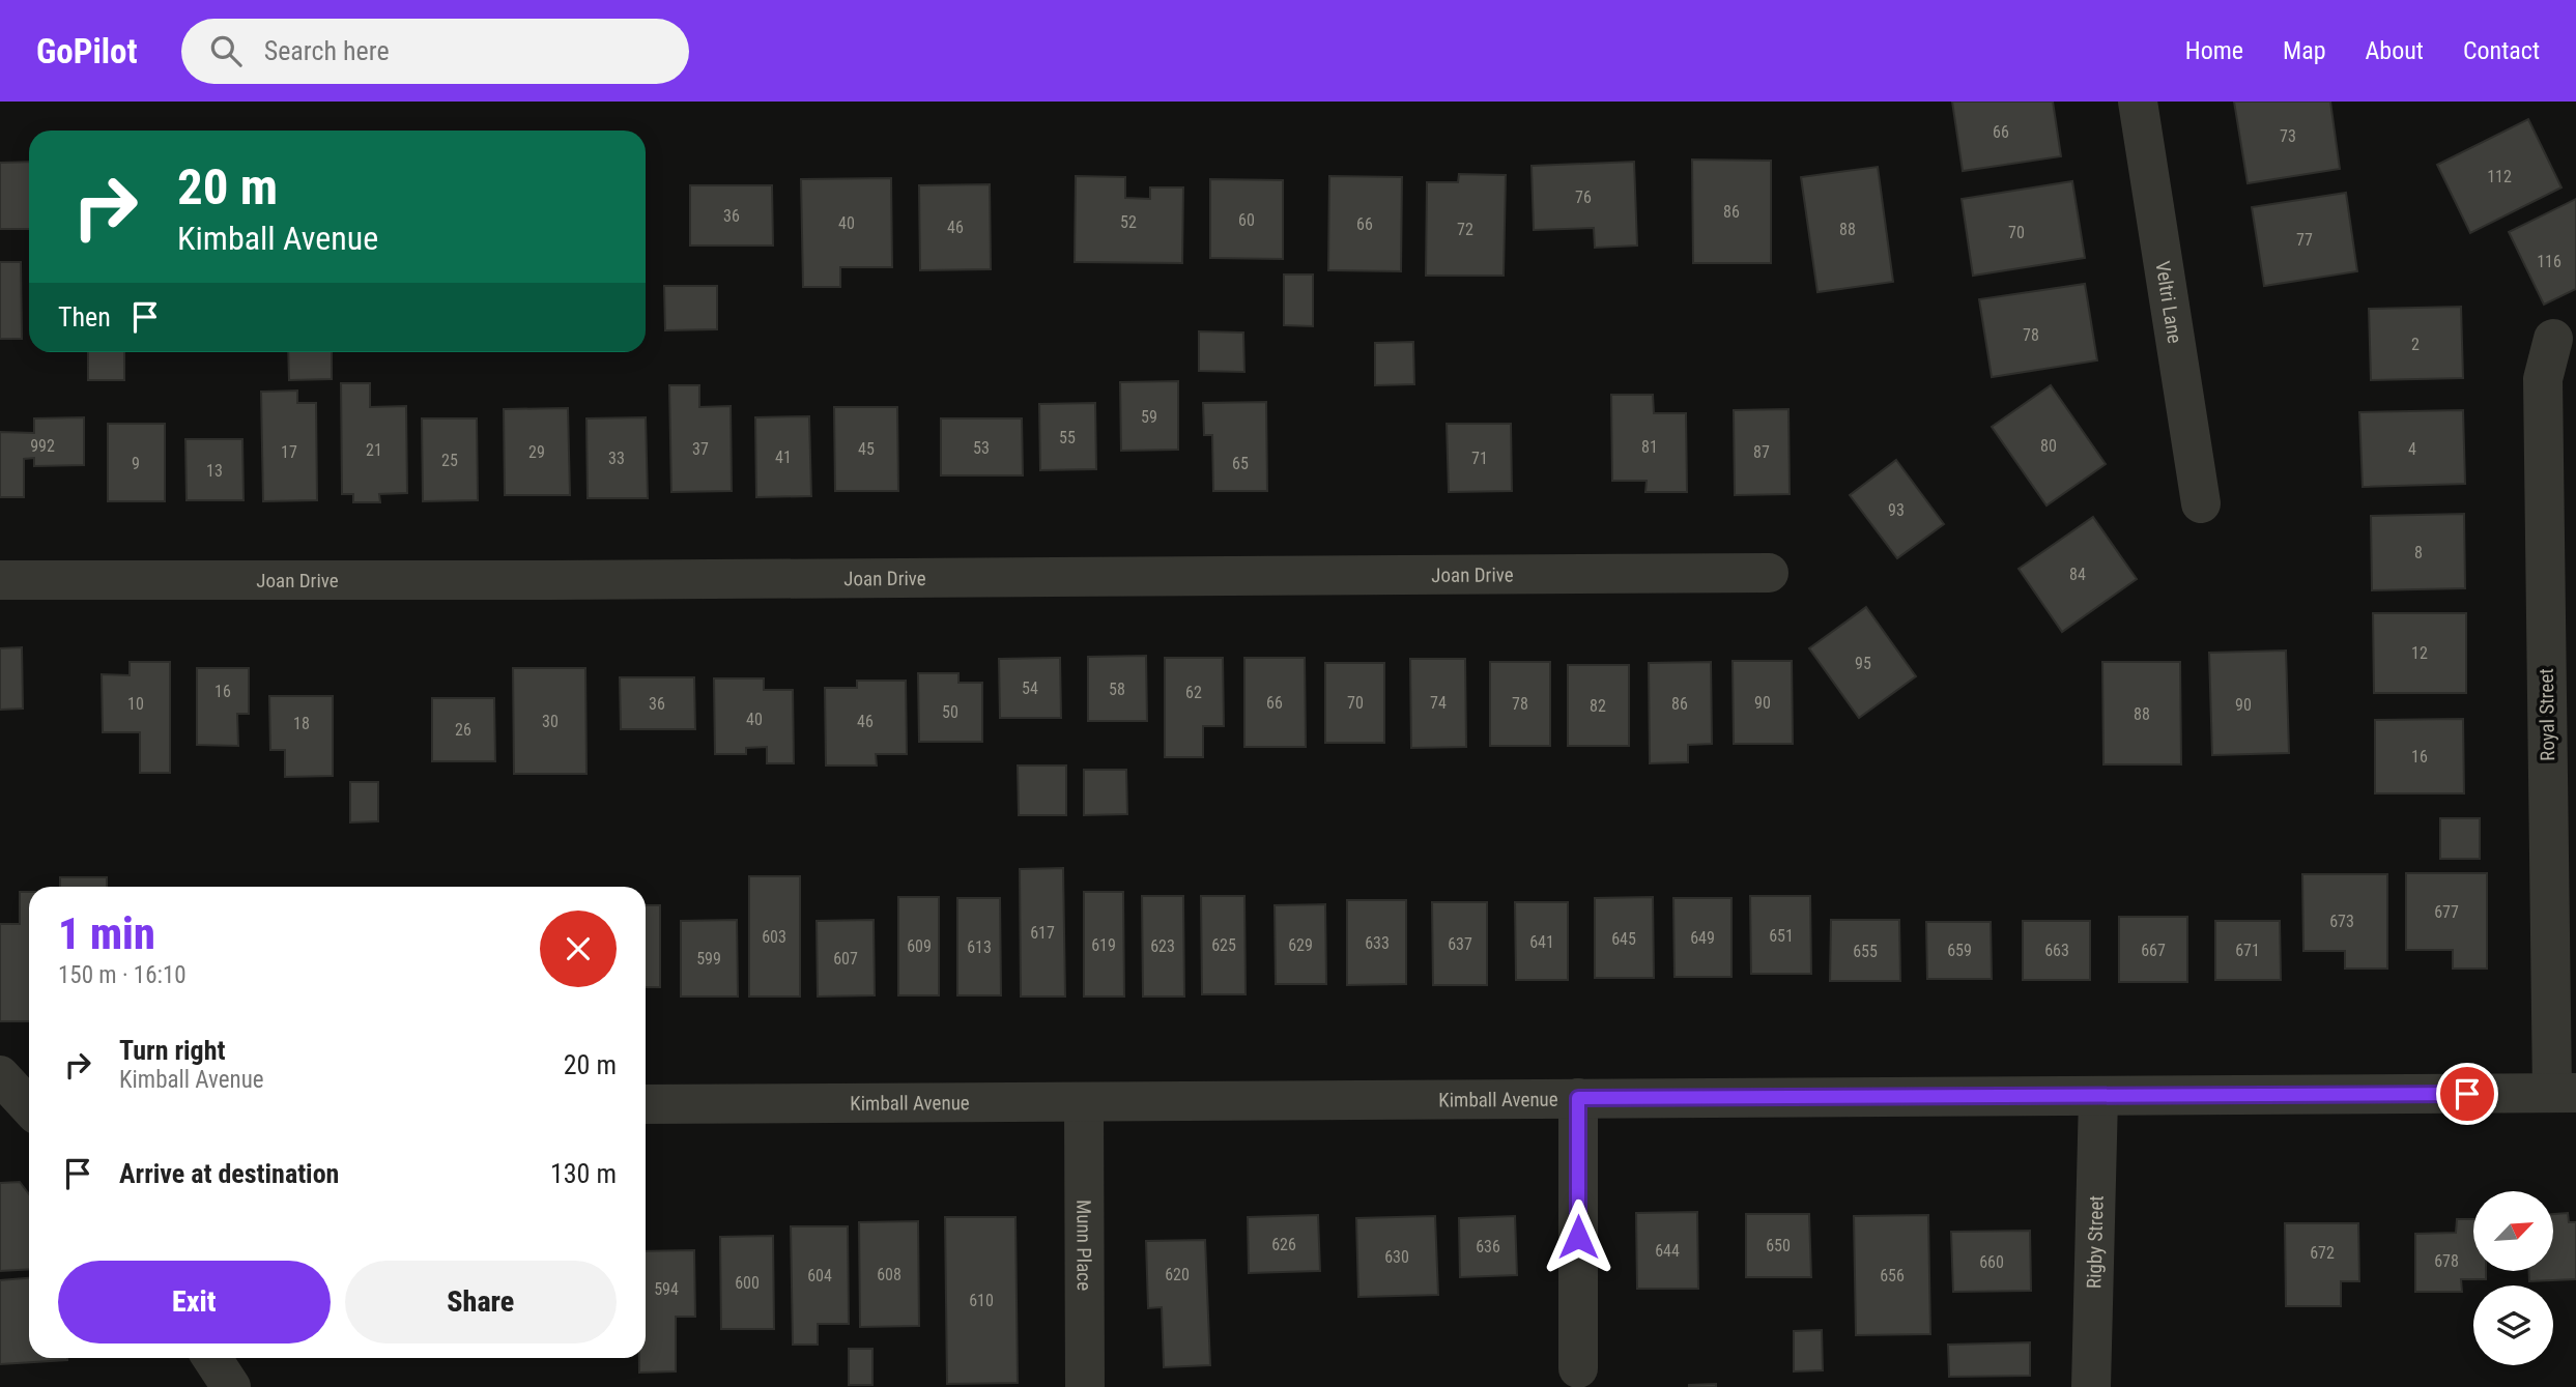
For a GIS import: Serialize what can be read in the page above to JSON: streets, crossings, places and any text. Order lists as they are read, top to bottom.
{
  "streets": {
    "street": [
      "Veltri Lane",
      "Joan Drive",
      "Royal Street",
      "Kimball Avenue",
      "Rigby Street",
      "Munn Place"
    ]
  },
  "crossings": [
    ["Royal Street", "Kimball Avenue"],
    ["Kimball Avenue", "Rigby Street"],
    ["Kimball Avenue", "Munn Place"]
  ],
  "house_numbers": [
    "66",
    "73",
    "112",
    "76",
    "86",
    "36",
    "60",
    "52",
    "40",
    "66",
    "46",
    "72",
    "88",
    "70",
    "77",
    "116",
    "78",
    "2",
    "59",
    "55",
    "992",
    "80",
    "81",
    "53",
    "37",
    "45",
    "4",
    "21",
    "17",
    "29",
    "87",
    "41",
    "33",
    "71",
    "25",
    "9",
    "65",
    "13",
    "93",
    "8",
    "84",
    "12",
    "95",
    "54",
    "58",
    "16",
    "62",
    "66",
    "70",
    "74",
    "90",
    "10",
    "36",
    "78",
    "86",
    "90",
    "82",
    "50",
    "88",
    "40",
    "30",
    "46",
    "18",
    "26",
    "16",
    "677",
    "673",
    "617",
    "651",
    "603",
    "649",
    "645",
    "641",
    "633",
    "637",
    "619",
    "625",
    "629",
    "609",
    "623",
    "613",
    "659",
    "663",
    "667",
    "671",
    "655",
    "599",
    "607",
    "626",
    "650",
    "636",
    "644",
    "672",
    "630",
    "678",
    "660",
    "608",
    "620",
    "604",
    "656",
    "600",
    "594",
    "610"
  ],
  "north": "top right",
  "page": {
    "header": "GoPilot",
    "search": "Search here",
    "nav": [
      "Home",
      "Map",
      "About",
      "Contact"
    ],
    "turn": ["20 m", "Kimball Avenue"],
    "then": "Then",
    "heading": ["1 min", "150 m · 16:10"],
    "list": [
      {
        "name": "Turn right",
        "note": "Kimball Avenue",
        "value": "20 m"
      },
      {
        "name": "Arrive at destination",
        "value": "130 m"
      }
    ],
    "buttons": ["Exit", "Share"]
  }
}
